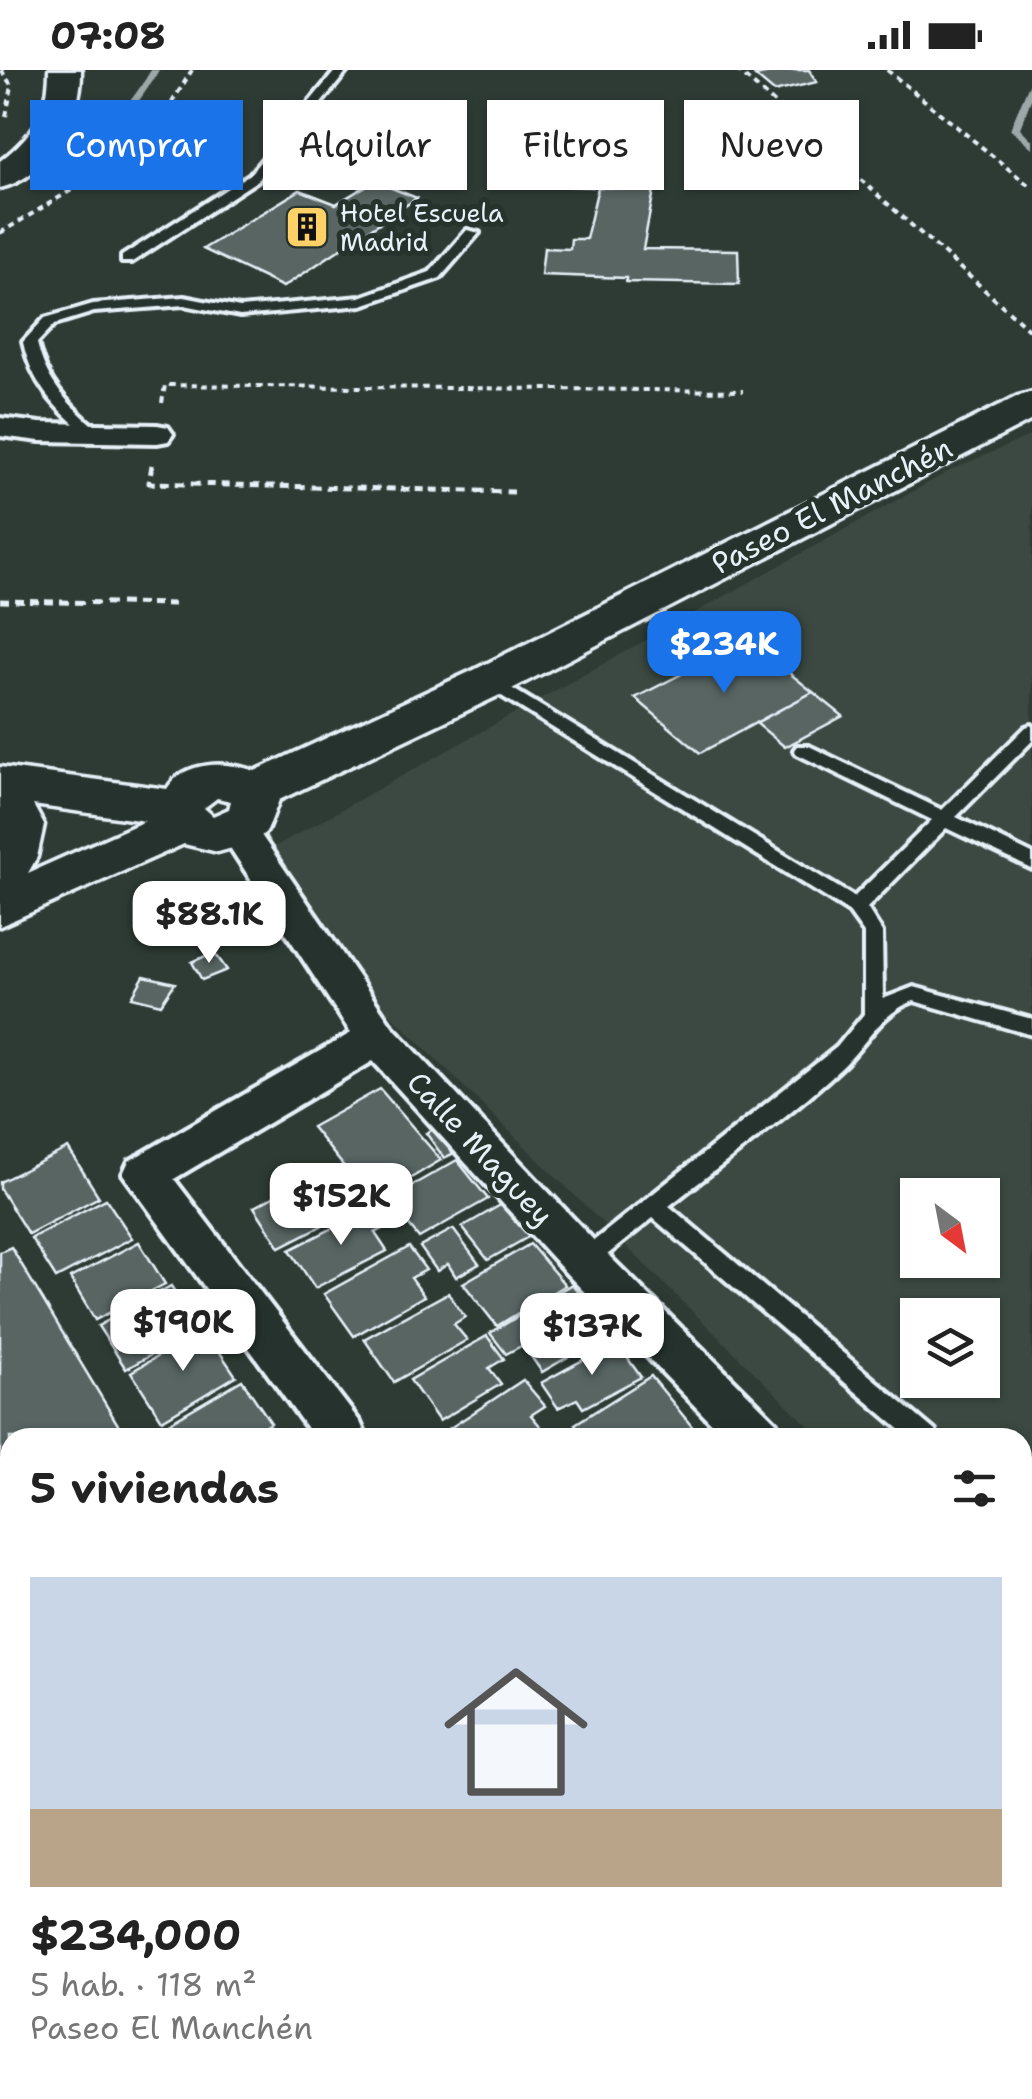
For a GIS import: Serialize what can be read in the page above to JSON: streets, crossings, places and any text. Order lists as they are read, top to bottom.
{
  "streets": {
    "street": ["Paseo El Manchén", "Calle Maguey"]
  },
  "crossings": [
    ["Paseo El Manchén", "Calle Maguey"]
  ],
  "places": {
    "building": ["Hotel Escuela Madrid"]
  },
  "north": "bottom right",
  "page": {
    "status": "07:08",
    "chip": [
      "Comprar",
      "Alquilar",
      "Filtros",
      "Nuevo"
    ],
    "price": [
      "$234K",
      "$88.1K",
      "$152K",
      "$190K",
      "$137K"
    ],
    "heading": "5 viviendas",
    "list": [
      {
        "name": "$234,000",
        "note": "5 hab. · 118 m² · Paseo El Manchén"
      }
    ]
  }
}
